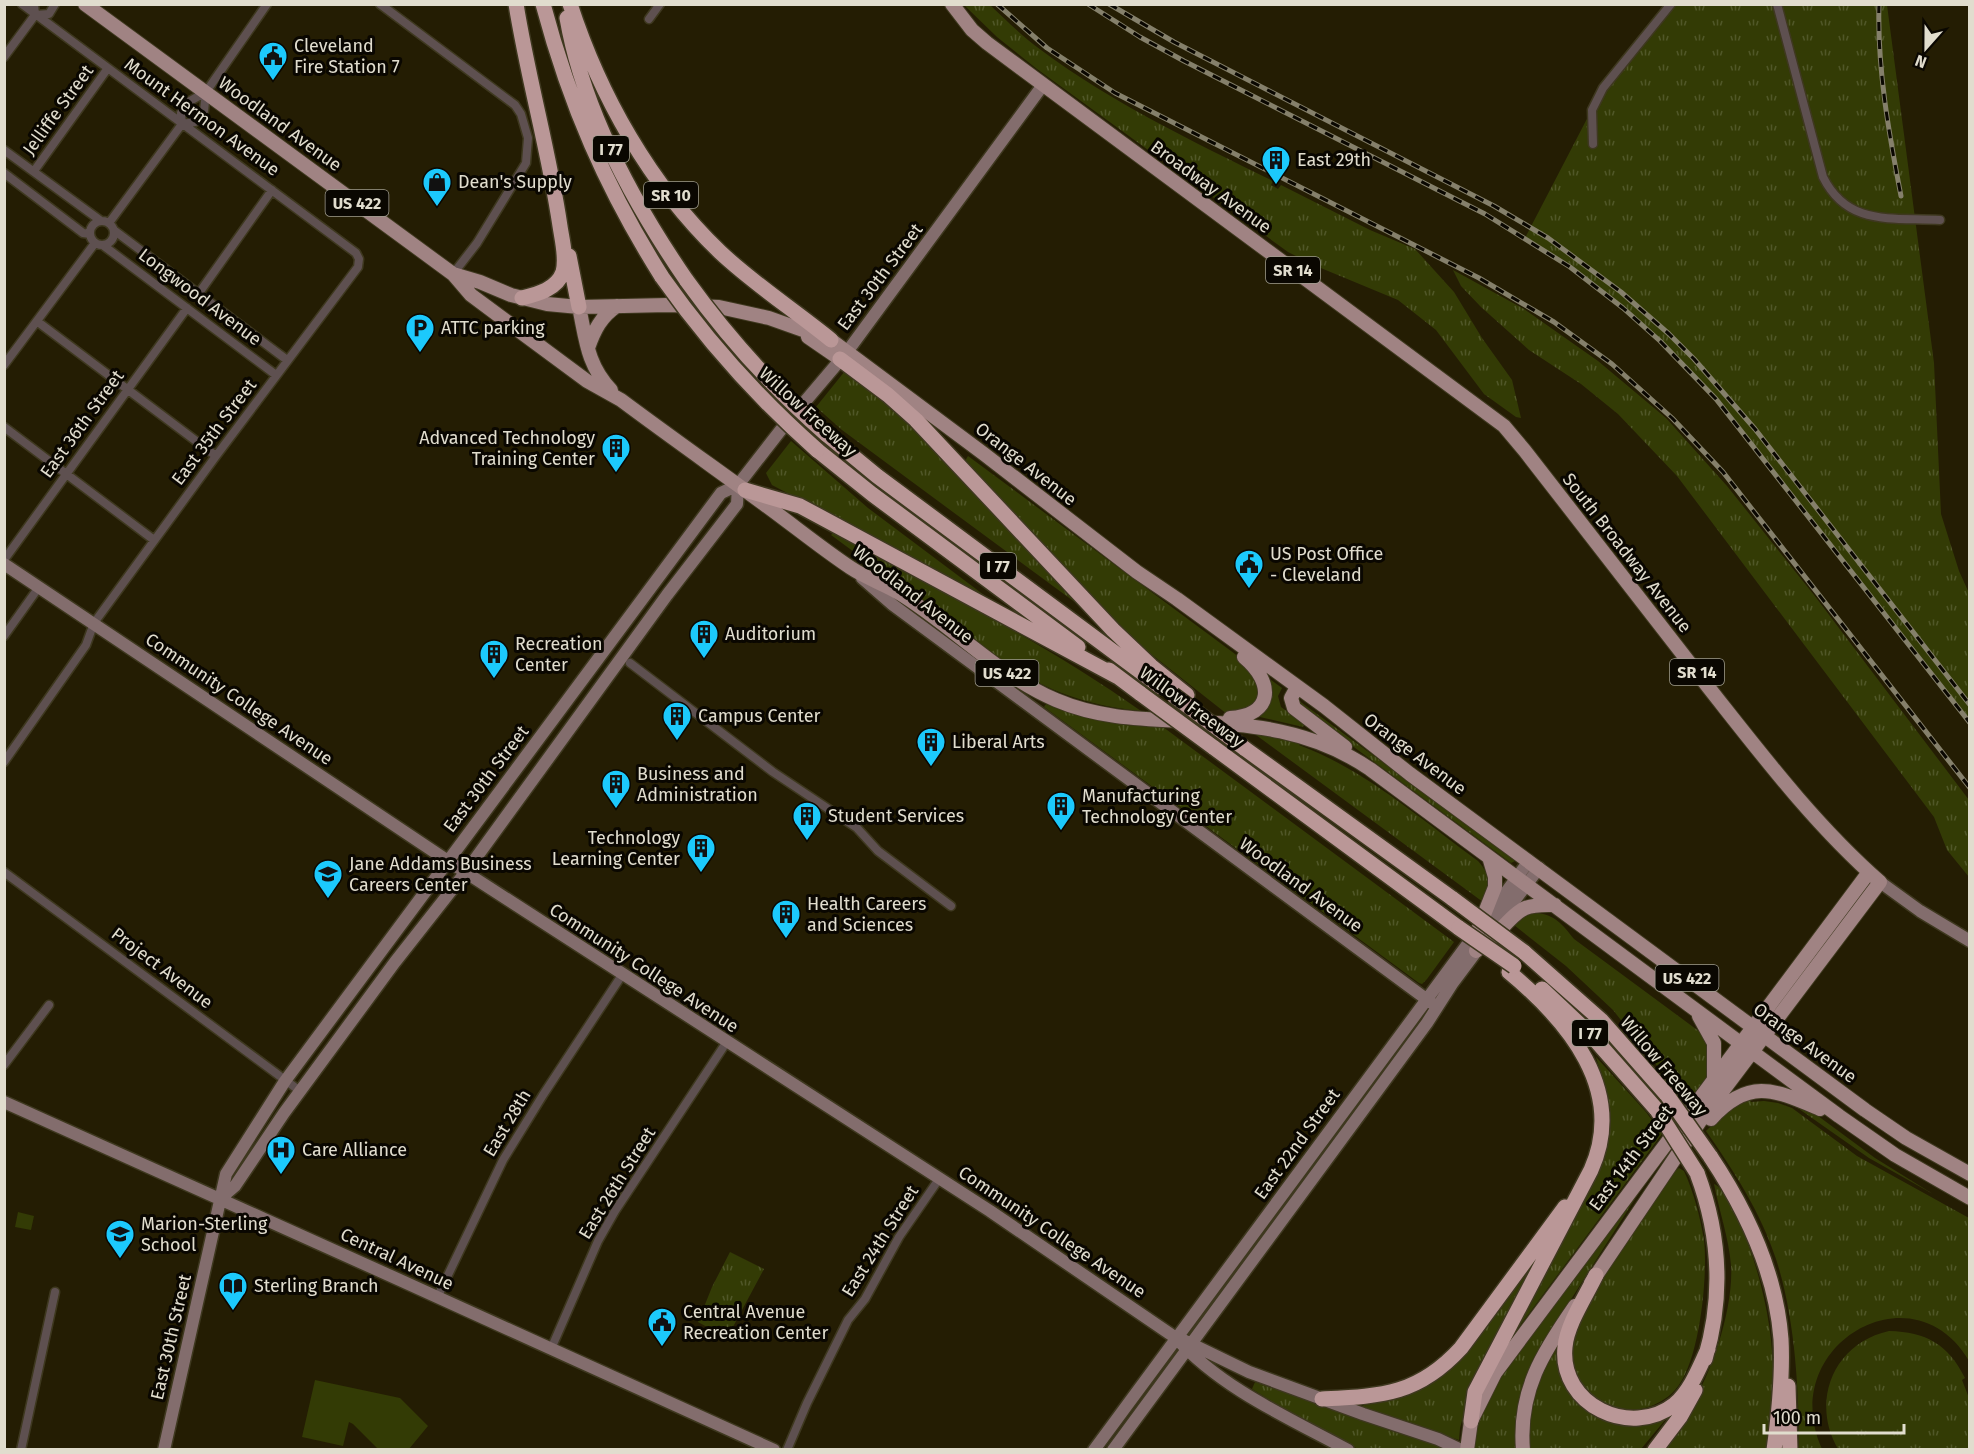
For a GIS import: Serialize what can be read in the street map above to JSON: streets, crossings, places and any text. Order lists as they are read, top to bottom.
{
  "streets": {
    "highway": ["I 77", "SR 10", "Willow Freeway"],
    "main road": [
      "Woodland Avenue",
      "Broadway Avenue",
      "US 422",
      "SR 14",
      "Orange Avenue",
      "South Broadway Avenue",
      "East 14th Street"
    ],
    "street": [
      "Jelliffe Street",
      "Mount Hermon Avenue",
      "East 30th Street",
      "Longwood Avenue",
      "East 36th Street",
      "East 35th Street",
      "Community College Avenue",
      "Project Avenue",
      "East 28th",
      "East 22nd Street",
      "East 26th Street",
      "East 24th Street",
      "Central Avenue"
    ]
  },
  "crossings": [
    ["Jelliffe Street", "Mount Hermon Avenue"],
    ["Mount Hermon Avenue", "East 35th Street"],
    ["Woodland Avenue", "SR 10"],
    ["Woodland Avenue", "US 422"],
    ["Woodland Avenue", "East 30th Street"],
    ["Woodland Avenue", "Orange Avenue"],
    ["Woodland Avenue", "East 22nd Street"],
    ["Broadway Avenue", "East 30th Street"],
    ["Broadway Avenue", "South Broadway Avenue"],
    ["US 422", "East 22nd Street"],
    ["US 422", "East 14th Street"],
    ["East 30th Street", "Orange Avenue"],
    ["East 30th Street", "Community College Avenue"],
    ["East 30th Street", "Project Avenue"],
    ["East 30th Street", "Central Avenue"],
    ["Longwood Avenue", "East 36th Street"],
    ["Longwood Avenue", "East 35th Street"],
    ["East 36th Street", "Community College Avenue"],
    ["East 35th Street", "Community College Avenue"],
    ["Orange Avenue", "East 22nd Street"],
    ["Orange Avenue", "East 14th Street"],
    ["South Broadway Avenue", "East 14th Street"],
    ["Community College Avenue", "East 28th"],
    ["Community College Avenue", "East 22nd Street"],
    ["Community College Avenue", "East 26th Street"],
    ["Community College Avenue", "East 24th Street"],
    ["East 28th", "Central Avenue"],
    ["East 26th Street", "Central Avenue"]
  ],
  "places": {
    "public building": ["Cleveland Fire Station 7", "US Post Office - Cleveland", "Central Avenue Recreation Center"],
    "building": [
      "East 29th",
      "Advanced Technology Training Center",
      "Auditorium",
      "Recreation Center",
      "Campus Center",
      "Liberal Arts",
      "Business and Administration",
      "Manufacturing Technology Center",
      "Student Services",
      "Technology Learning Center",
      "Health Careers and Sciences"
    ],
    "shop": ["Dean's Supply"],
    "parking": ["ATTC parking"],
    "school or university": ["Jane Addams Business Careers Center", "Marion-Sterling School"],
    "hospital": ["Care Alliance"],
    "library": ["Sterling Branch"]
  },
  "scale_bar": "100 m",
  "north": "bottom"
}
